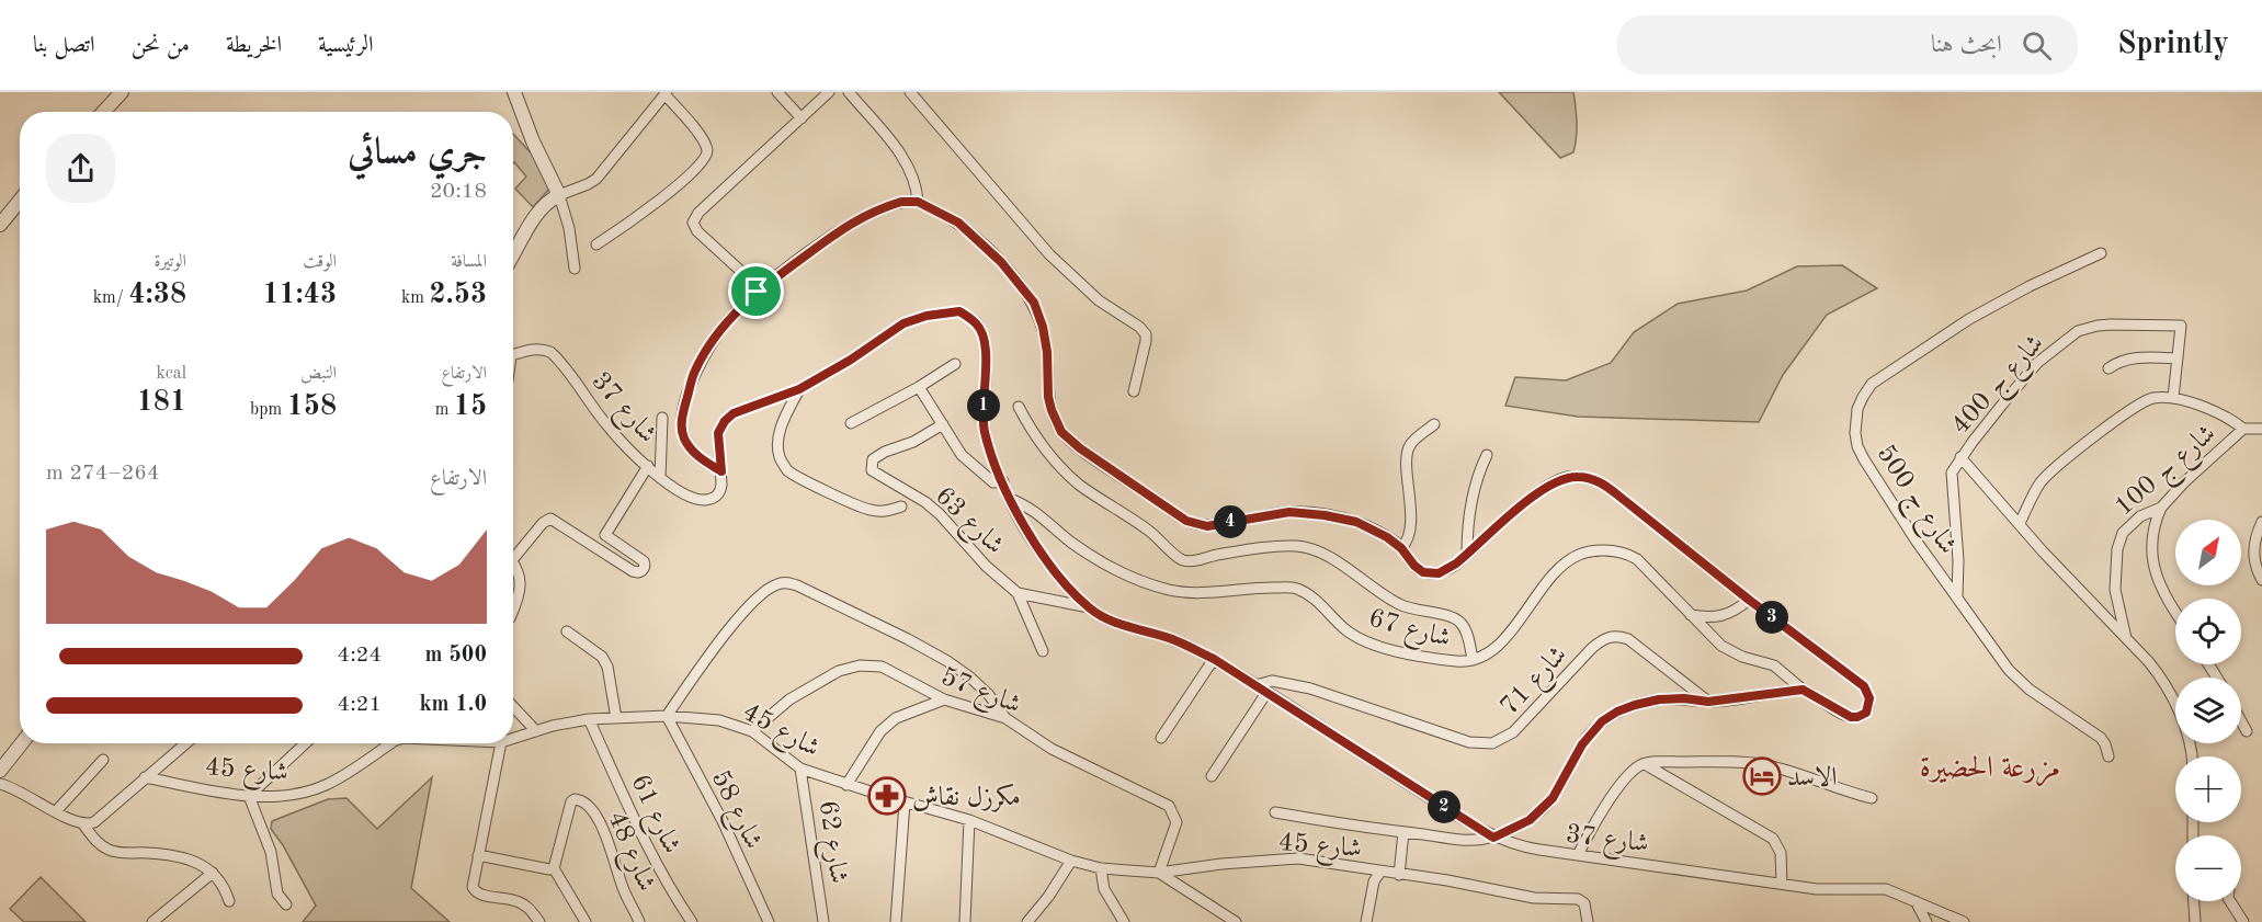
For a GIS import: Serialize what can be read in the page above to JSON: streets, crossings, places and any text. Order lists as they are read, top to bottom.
{
  "streets": {
    "street": [
      "شارع ج 400",
      "شارع 37",
      "شارع ج 100",
      "شارع ج 500",
      "شارع 63",
      "شارع 67",
      "شارع 71",
      "شارع 57",
      "شارع 45",
      "شارع 58",
      "شارع 61",
      "شارع 62",
      "شارع 48"
    ]
  },
  "crossings": [
    ["شارع 37", "شارع 63"],
    ["شارع 37", "شارع 67"],
    ["شارع 37", "شارع 71"],
    ["شارع 37", "شارع 45"],
    ["شارع 57", "شارع 45"],
    ["شارع 45", "شارع 58"],
    ["شارع 45", "شارع 61"],
    ["شارع 45", "شارع 62"]
  ],
  "districts": ["مزرعة الحضيرة"],
  "places": {
    "hotel": ["الاسد"],
    "pharmacy": ["مكرزل نقاش"]
  },
  "north": "top right",
  "page": {
    "header": "Sprintly",
    "search": "ابحث هنا",
    "nav": [
      "الرئيسية",
      "الخريطة",
      "من نحن",
      "اتصل بنا"
    ],
    "heading": ["جري مسائي", "20:18"],
    "stats": [
      ["المسافة", "2.53 km"],
      ["الوقت", "11:43"],
      ["الوتيرة", "4:38 /km"],
      ["الارتفاع", "15 m"],
      ["النبض", "158 bpm"],
      ["kcal", "181"]
    ],
    "pins": [
      "1",
      "4",
      "3",
      "2"
    ],
    "chart": ["الارتفاع", "264–274 m"],
    "map_buttons": ["+", "−"],
    "list": [
      {
        "name": "500 m",
        "note": "4:24"
      },
      {
        "name": "1.0 km",
        "note": "4:21"
      }
    ]
  }
}
